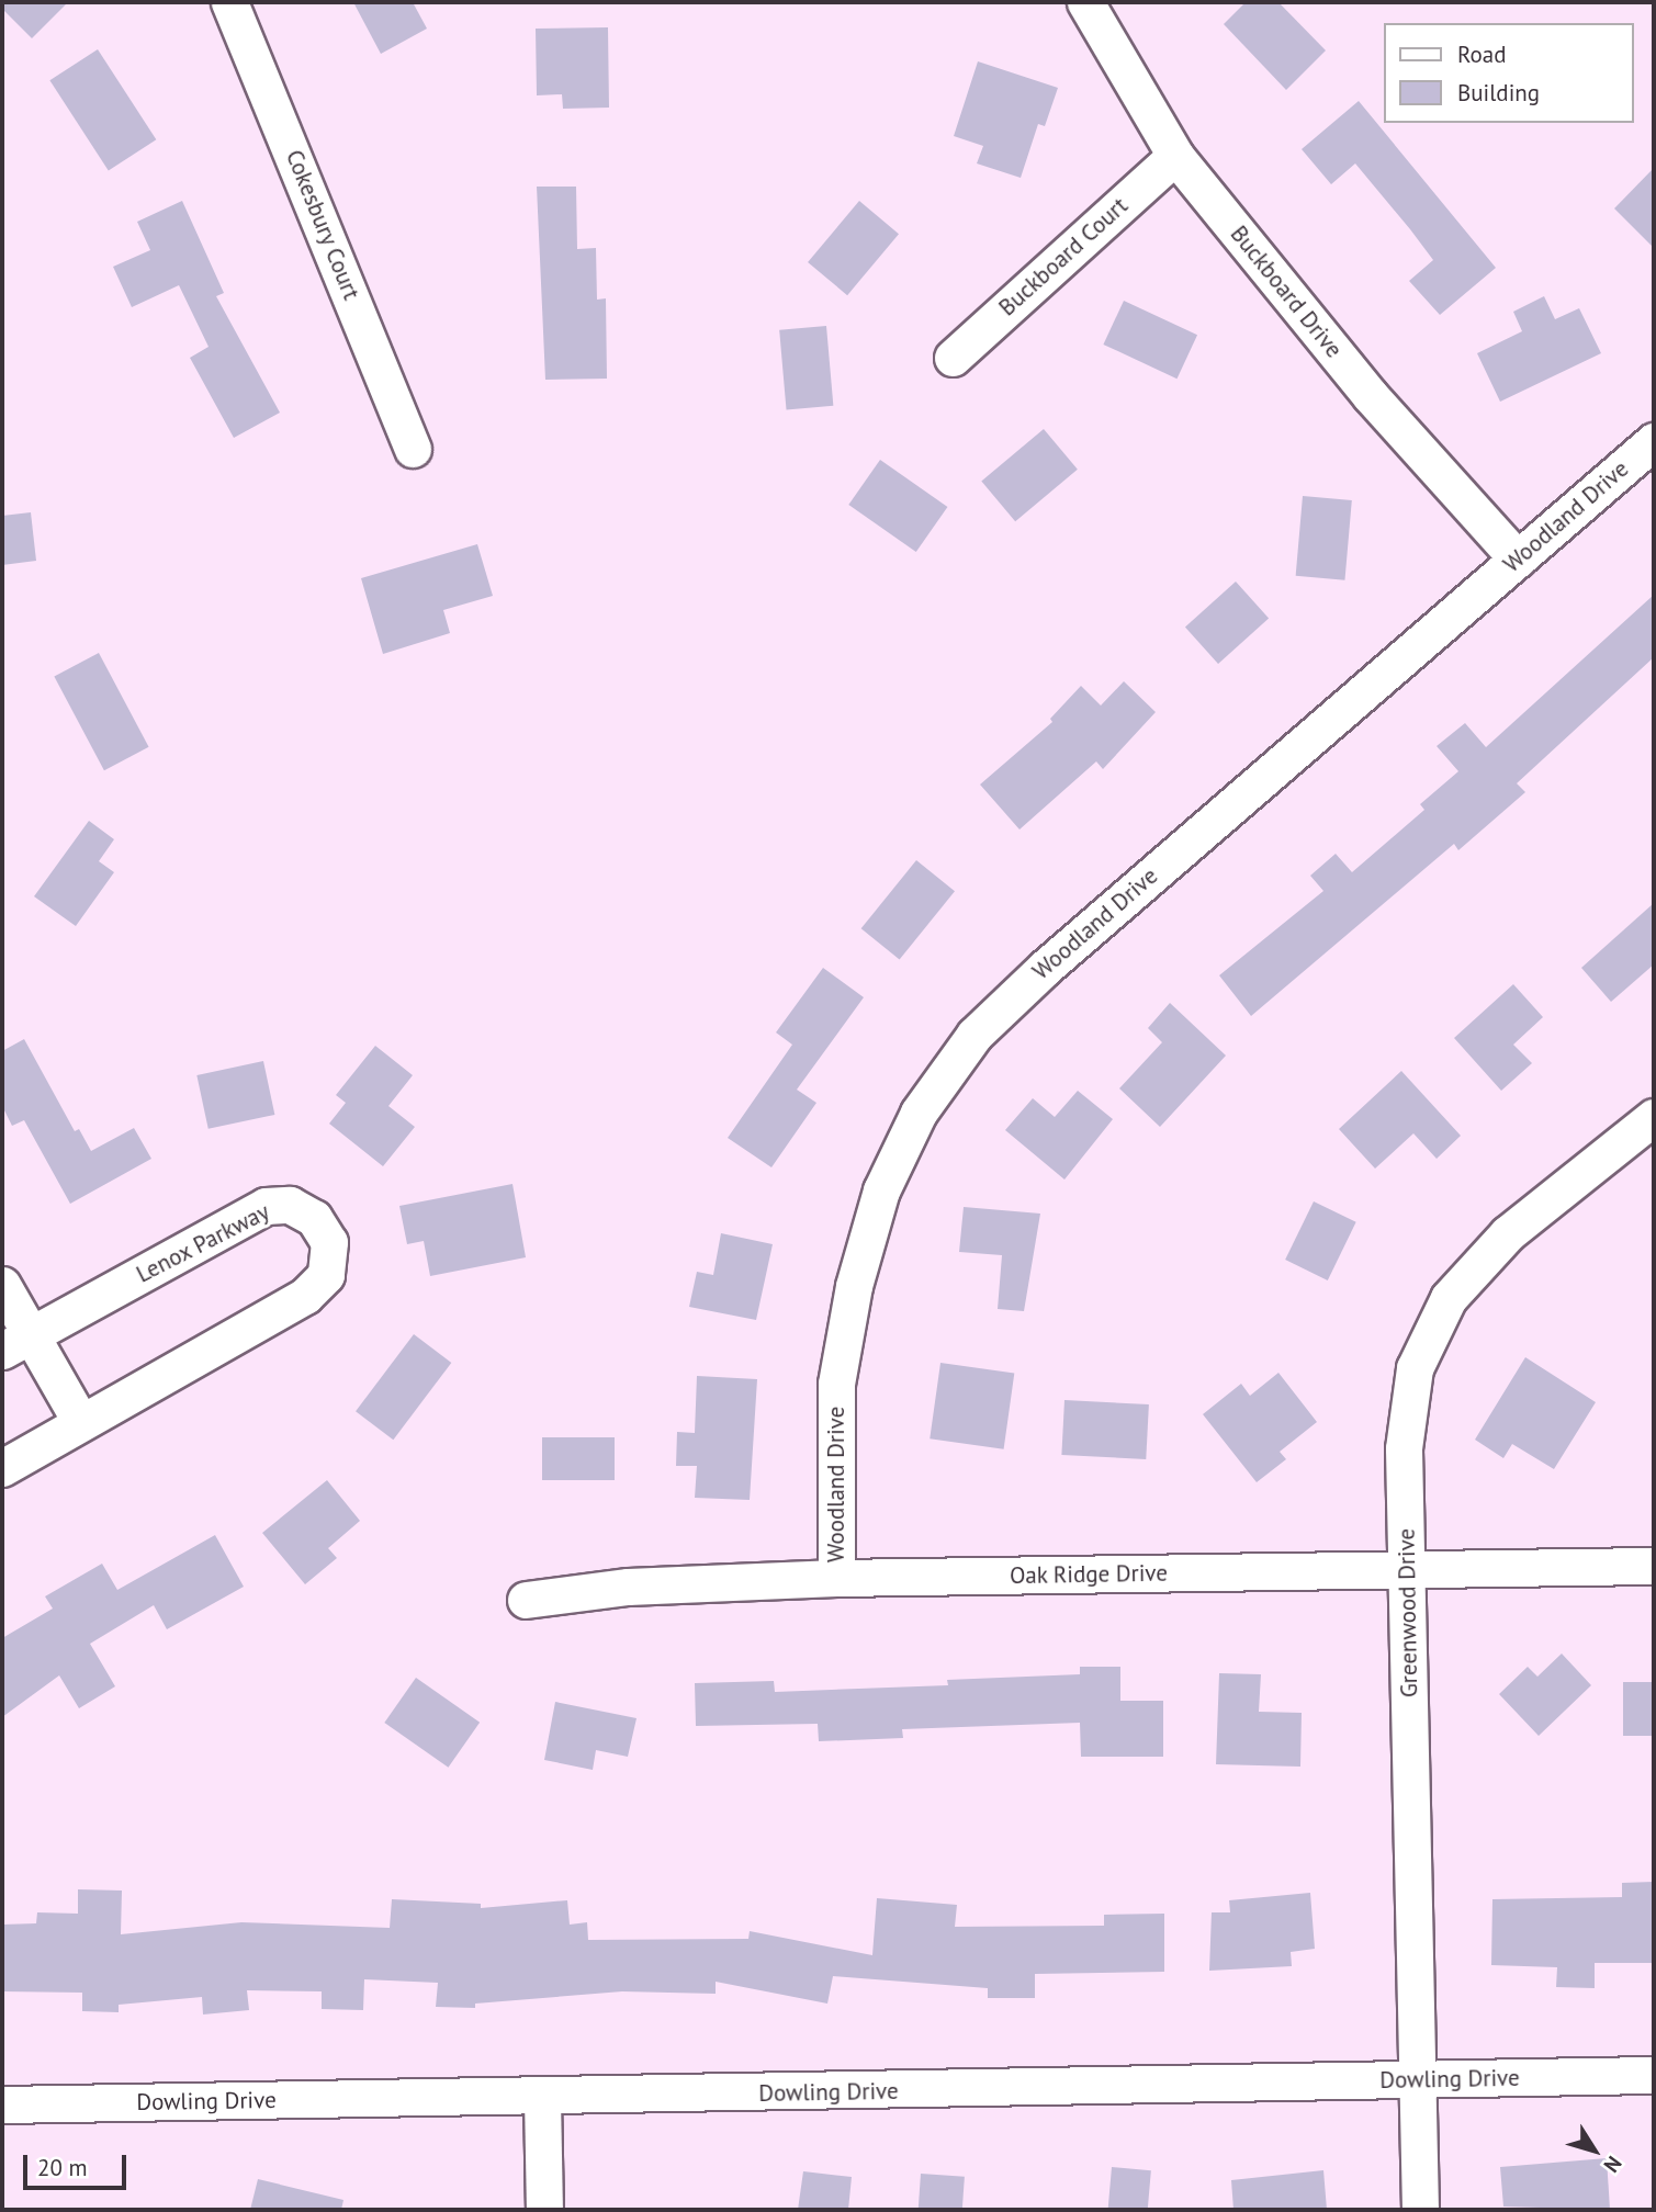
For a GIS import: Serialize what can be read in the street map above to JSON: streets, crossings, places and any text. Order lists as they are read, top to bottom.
{
  "streets": {
    "street": [
      "Cokesbury Court",
      "Buckboard Court",
      "Buckboard Drive",
      "Woodland Drive",
      "Lenox Parkway",
      "Oak Ridge Drive",
      "Greenwood Drive",
      "Dowling Drive"
    ]
  },
  "crossings": [
    ["Buckboard Court", "Buckboard Drive"],
    ["Buckboard Drive", "Woodland Drive"],
    ["Woodland Drive", "Oak Ridge Drive"],
    ["Oak Ridge Drive", "Greenwood Drive"],
    ["Greenwood Drive", "Dowling Drive"]
  ],
  "legend": ["Road", "Building"],
  "scale_bar": "20 m",
  "north": "bottom right"
}
